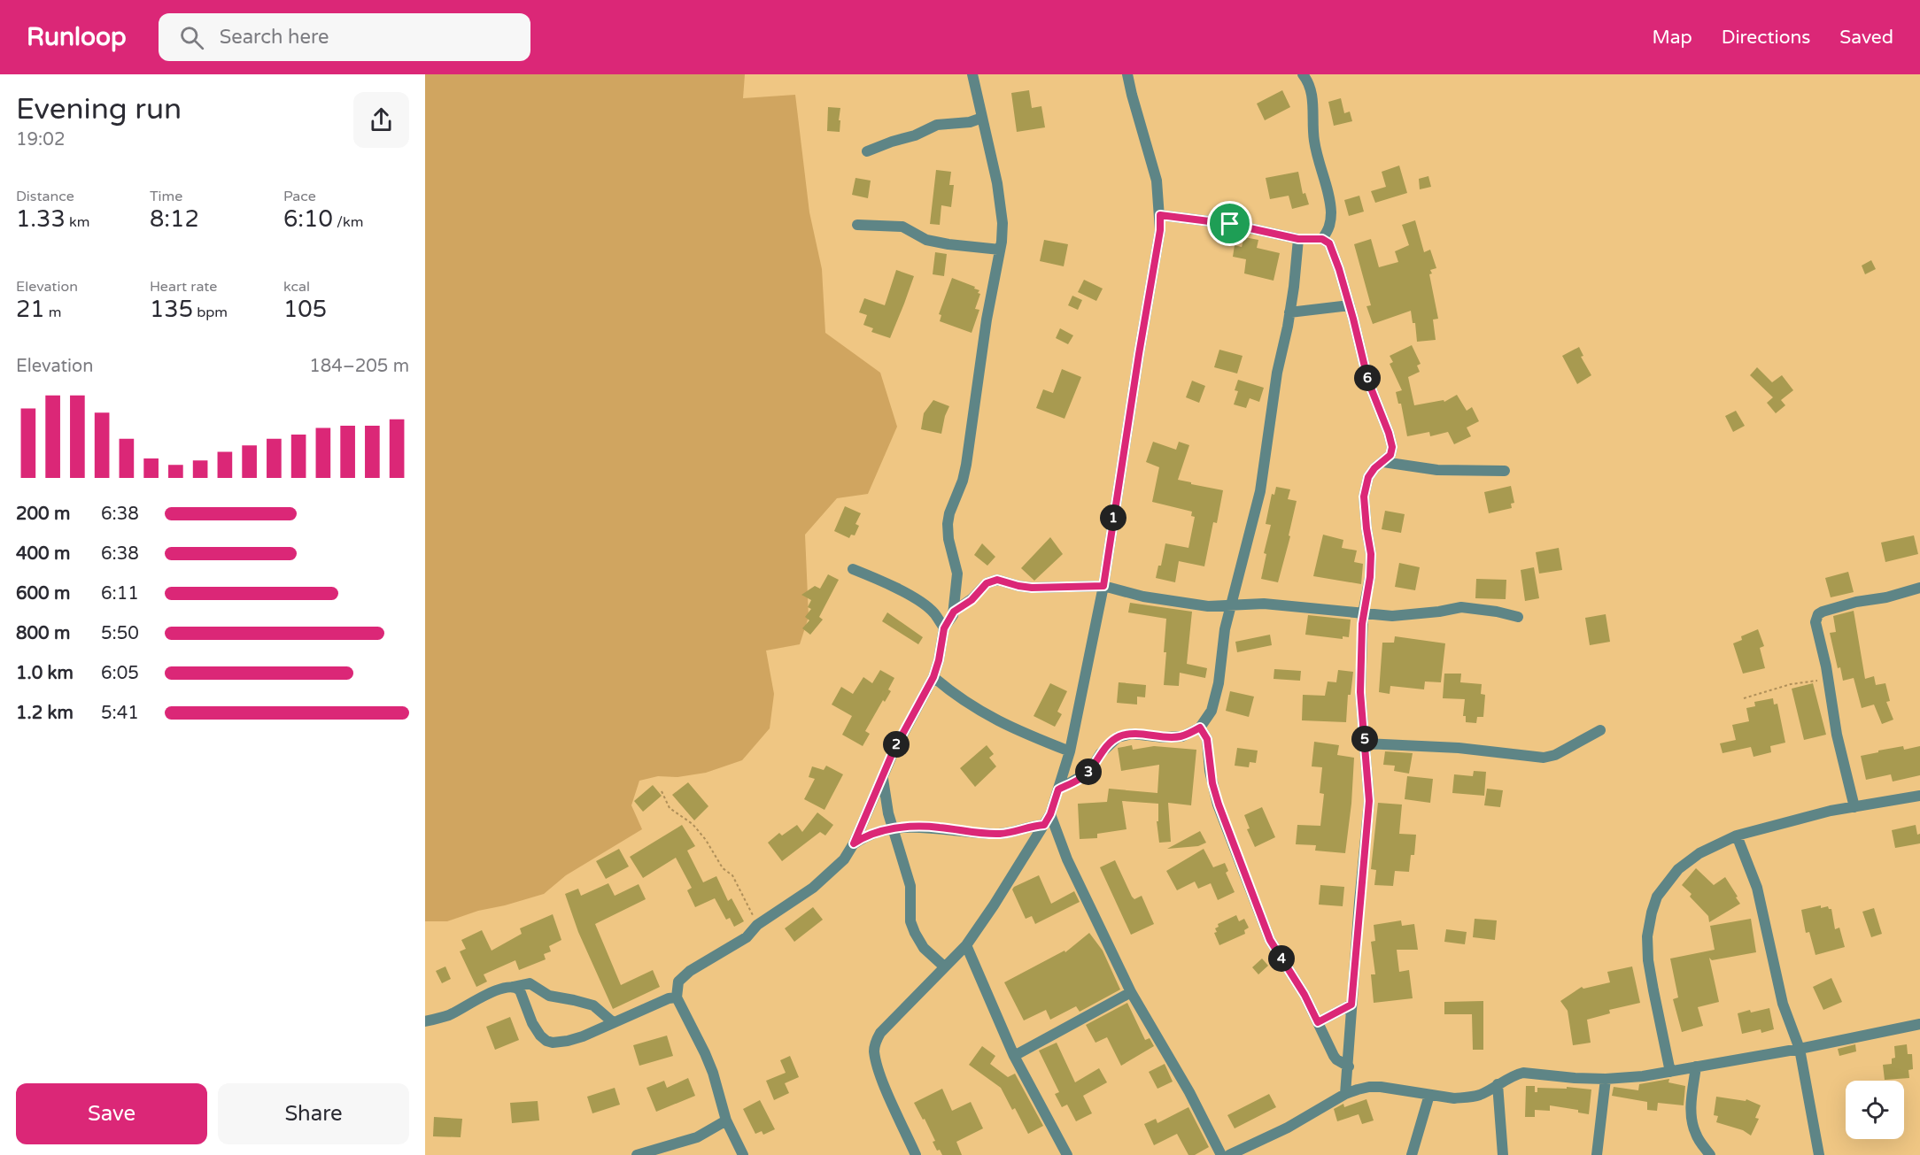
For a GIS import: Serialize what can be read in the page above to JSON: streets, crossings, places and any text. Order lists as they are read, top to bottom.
{
  "page": {
    "header": "Runloop",
    "search": "Search here",
    "nav": ["Map", "Directions", "Saved"],
    "heading": ["Evening run", "19:02"],
    "stats": [
      ["Distance", "1.33 km"],
      ["Time", "8:12"],
      ["Pace", "6:10 /km"],
      ["Elevation", "21 m"],
      ["Heart rate", "135 bpm"],
      ["kcal", "105"]
    ],
    "chart": ["Elevation", "184–205 m"],
    "pins": [
      "6",
      "1",
      "5",
      "2",
      "3",
      "4"
    ],
    "list": [
      {
        "name": "200 m",
        "note": "6:38"
      },
      {
        "name": "400 m",
        "note": "6:38"
      },
      {
        "name": "600 m",
        "note": "6:11"
      },
      {
        "name": "800 m",
        "note": "5:50"
      },
      {
        "name": "1.0 km",
        "note": "6:05"
      },
      {
        "name": "1.2 km",
        "note": "5:41"
      }
    ],
    "buttons": ["Save", "Share"]
  }
}
